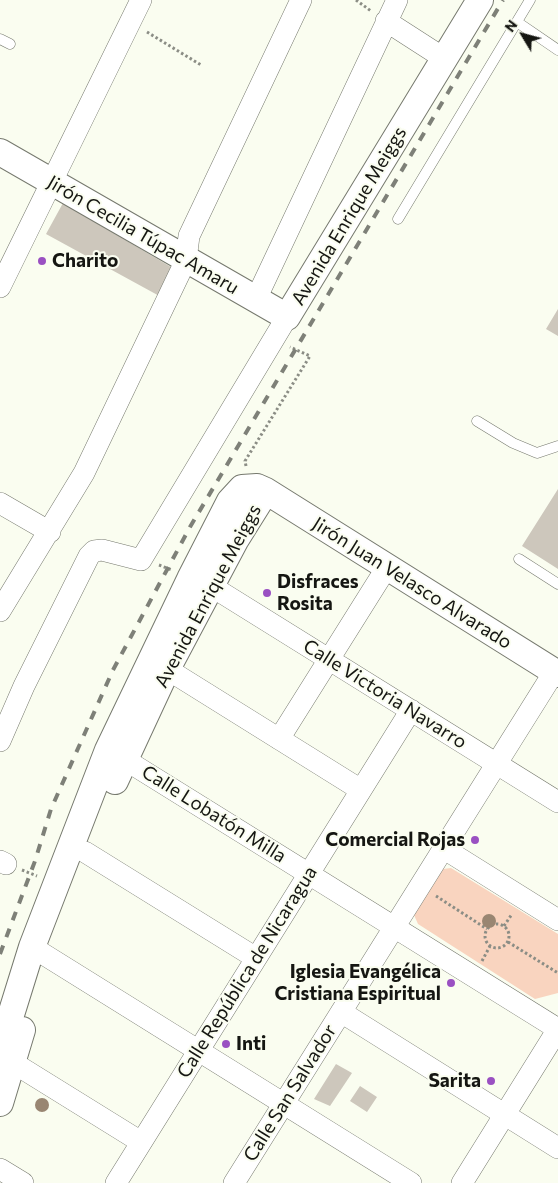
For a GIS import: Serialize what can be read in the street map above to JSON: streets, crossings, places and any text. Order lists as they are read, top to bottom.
{
  "streets": {
    "street": [
      "Avenida Enrique Meiggs",
      "Jirón Cecilia Túpac Amaru",
      "Jirón Juan Velasco Alvarado",
      "Calle Victoria Navarro",
      "Calle Lobatón Milla",
      "Calle República de Nicaragua",
      "Calle San Salvador"
    ]
  },
  "crossings": [
    ["Avenida Enrique Meiggs", "Jirón Cecilia Túpac Amaru"],
    ["Avenida Enrique Meiggs", "Jirón Juan Velasco Alvarado"],
    ["Avenida Enrique Meiggs", "Calle Victoria Navarro"],
    ["Avenida Enrique Meiggs", "Calle Lobatón Milla"],
    ["Jirón Juan Velasco Alvarado", "Calle San Salvador"],
    ["Calle Victoria Navarro", "Calle República de Nicaragua"],
    ["Calle Victoria Navarro", "Calle San Salvador"],
    ["Calle Lobatón Milla", "Calle República de Nicaragua"],
    ["Calle Lobatón Milla", "Calle San Salvador"]
  ],
  "places": [
    "Charito",
    "Disfraces Rosita",
    "Comercial Rojas",
    "Iglesia Evangélica Cristiana Espiritual",
    "Inti",
    "Sarita"
  ],
  "north": "top left"
}
